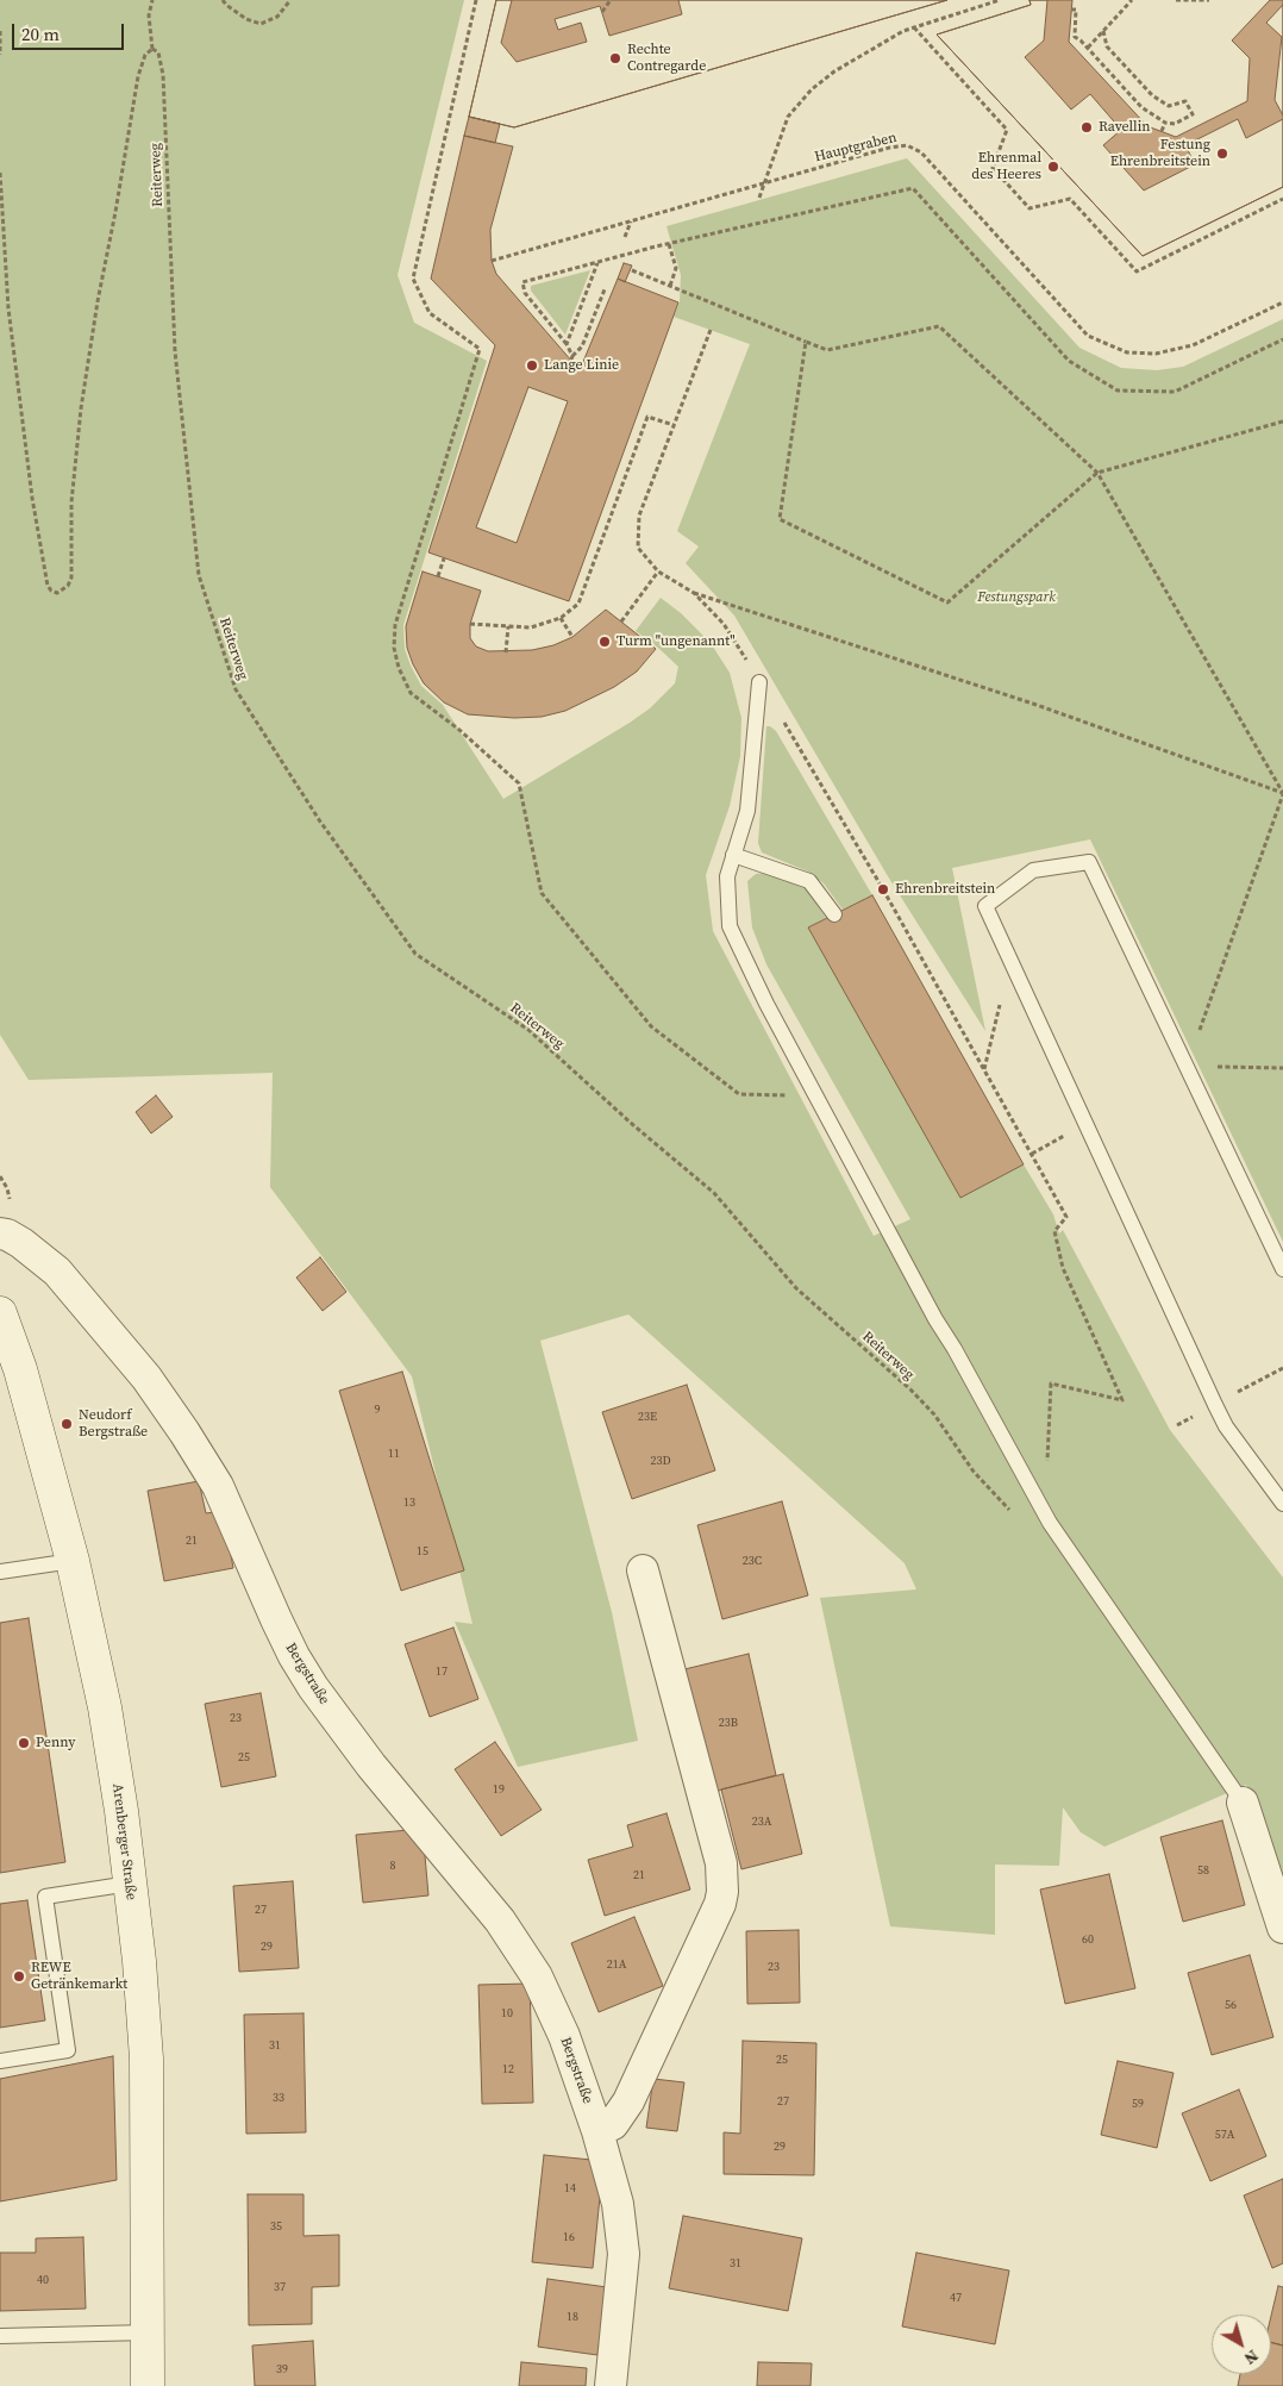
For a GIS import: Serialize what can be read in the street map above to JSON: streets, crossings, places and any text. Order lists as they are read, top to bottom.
{
  "streets": {
    "main road": ["Arenberger Straße"],
    "street": ["Bergstraße"],
    "path": ["Hauptgraben", "Reiterweg"]
  },
  "parks": ["Festungspark"],
  "places": [
    "Rechte Contregarde",
    "Ravellin",
    "Festung Ehrenbreitstein",
    "Ehrenmal des Heeres",
    "Lange Linie",
    "Turm \"ungenannt\"",
    "Ehrenbreitstein",
    "Neudorf Bergstraße",
    "Penny",
    "REWE Getränkemarkt"
  ],
  "house_numbers": [
    "9",
    "23E",
    "11",
    "23D",
    "13",
    "21",
    "15",
    "23C",
    "17",
    "23",
    "23B",
    "25",
    "19",
    "23A",
    "8",
    "58",
    "21",
    "27",
    "60",
    "29",
    "21A",
    "23",
    "56",
    "10",
    "31",
    "25",
    "12",
    "33",
    "27",
    "59",
    "57A",
    "29",
    "14",
    "35",
    "16",
    "31",
    "40",
    "37",
    "47",
    "18",
    "39"
  ],
  "scale_bar": "20 m",
  "north": "bottom right"
}
